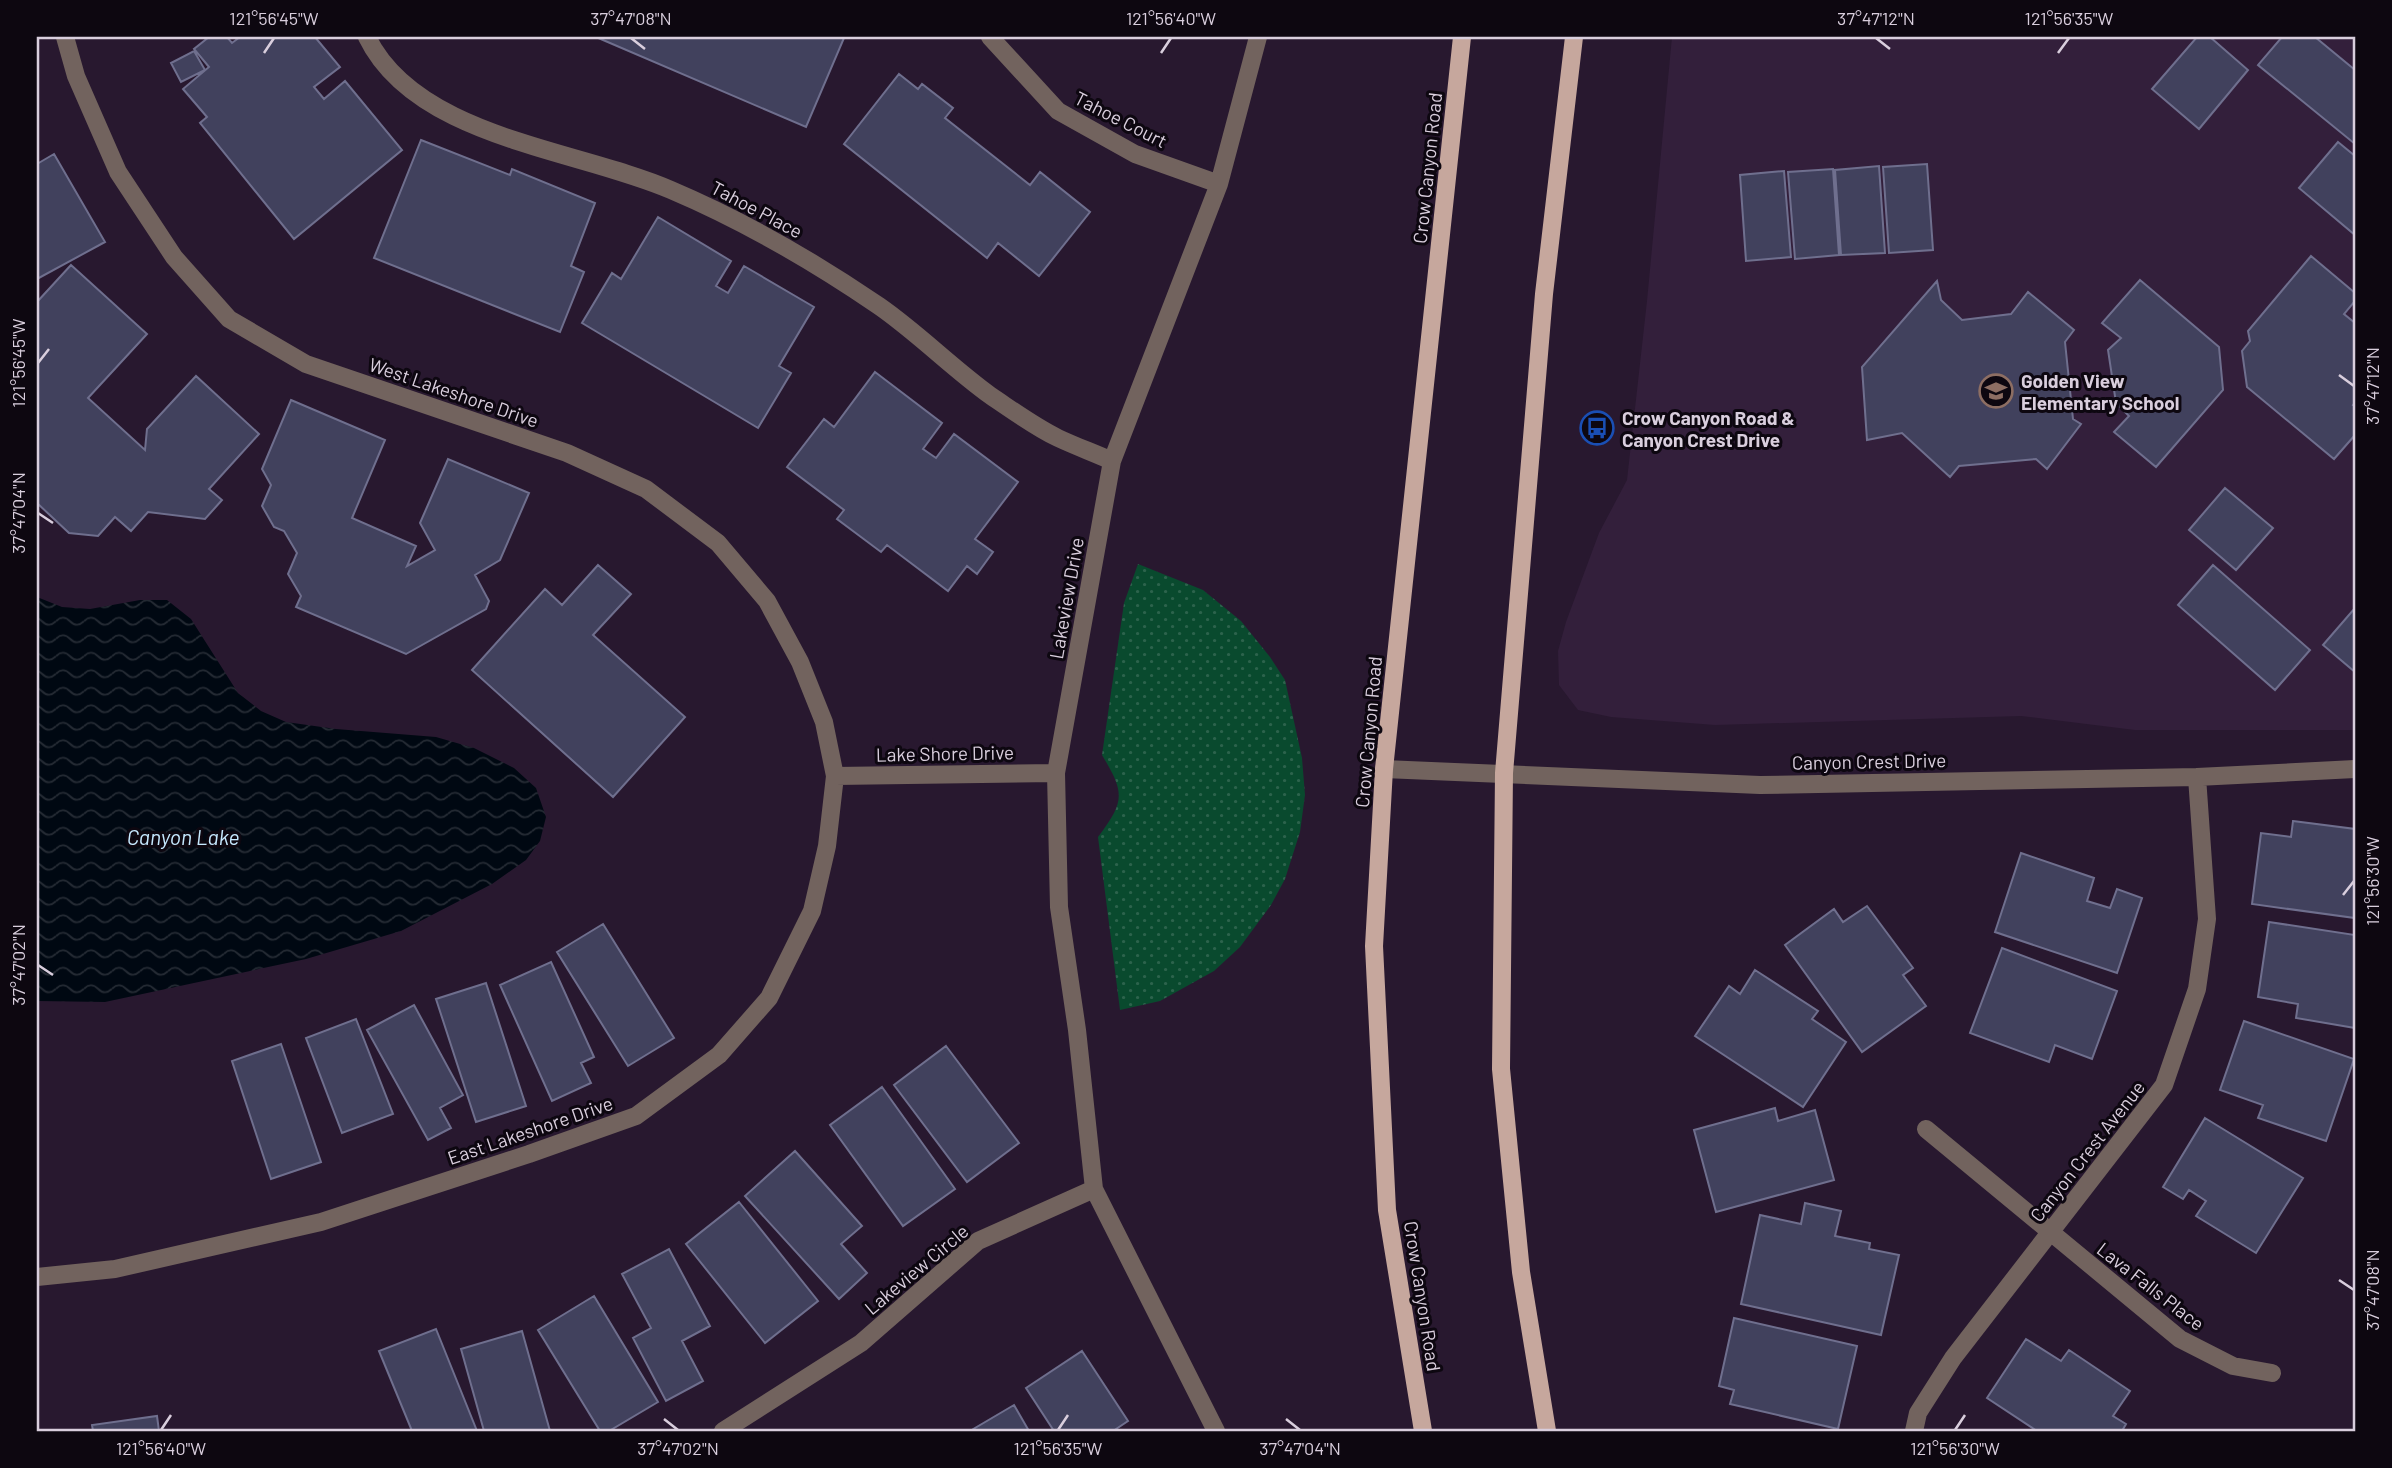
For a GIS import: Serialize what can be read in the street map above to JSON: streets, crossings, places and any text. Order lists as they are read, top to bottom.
{
  "streets": {
    "main road": ["Crow Canyon Road"],
    "street": [
      "Tahoe Court",
      "Tahoe Place",
      "West Lakeshore Drive",
      "Lakeview Drive",
      "Lake Shore Drive",
      "Canyon Crest Drive",
      "East Lakeshore Drive",
      "Canyon Crest Avenue",
      "Lakeview Circle",
      "Lava Falls Place"
    ]
  },
  "crossings": [
    ["Tahoe Court", "Lakeview Drive"],
    ["Crow Canyon Road", "Canyon Crest Drive"],
    ["Tahoe Place", "Lakeview Drive"],
    ["West Lakeshore Drive", "Lake Shore Drive"],
    ["West Lakeshore Drive", "East Lakeshore Drive"],
    ["Lakeview Drive", "Lake Shore Drive"],
    ["Lakeview Drive", "Lakeview Circle"],
    ["Lake Shore Drive", "East Lakeshore Drive"],
    ["Canyon Crest Drive", "Canyon Crest Avenue"],
    ["Canyon Crest Avenue", "Lava Falls Place"]
  ],
  "water": ["Canyon Lake"],
  "places": {
    "school or university": ["Golden View Elementary School"],
    "bus stop": ["Crow Canyon Road & Canyon Crest Drive"]
  },
  "coordinates": [
    "121°56'45\"W",
    "37°47'08\"N",
    "121°56'40\"W",
    "37°47'12\"N",
    "121°56'35\"W",
    "37°47'04\"N",
    "121°56'30\"W",
    "37°47'02\"N"
  ]
}
